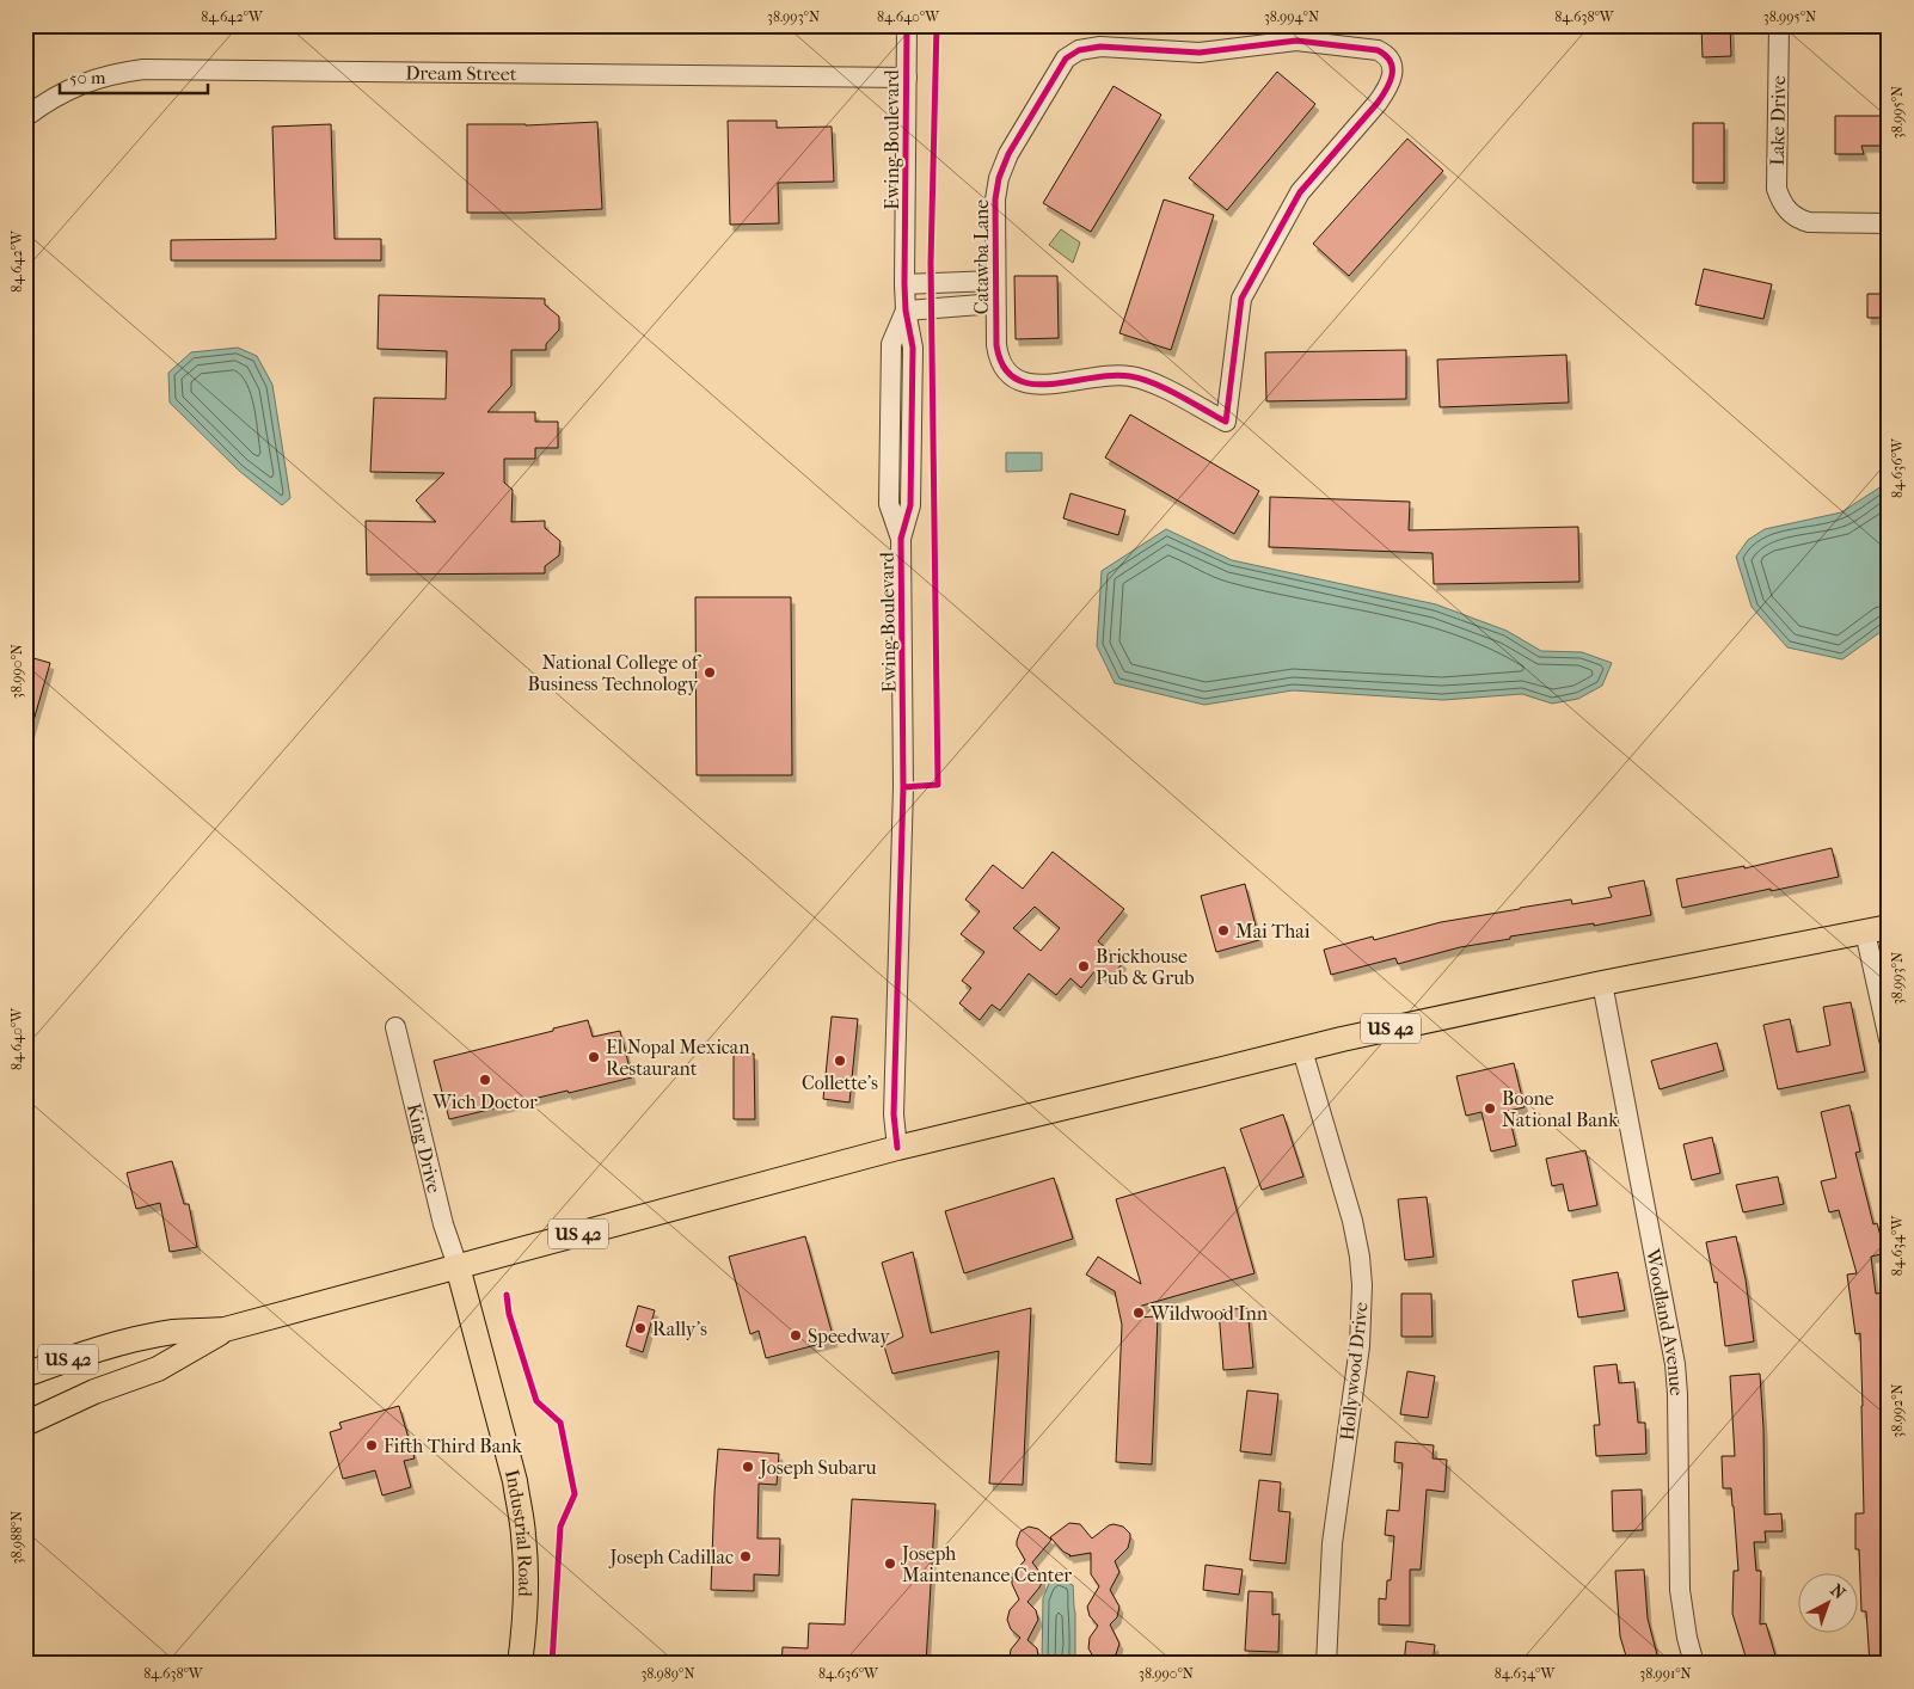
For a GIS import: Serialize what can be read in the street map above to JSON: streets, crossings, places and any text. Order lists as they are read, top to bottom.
{
  "streets": {
    "main road": ["US 42", "Industrial Road"],
    "street": [
      "Dream Street",
      "Lake Drive",
      "Ewing Boulevard",
      "Catawba Lane",
      "King Drive",
      "Woodland Avenue",
      "Hollywood Drive"
    ]
  },
  "crossings": [
    ["Dream Street", "Ewing Boulevard"],
    ["Ewing Boulevard", "Catawba Lane"],
    ["Ewing Boulevard", "US 42"],
    ["US 42", "King Drive"],
    ["US 42", "Woodland Avenue"],
    ["US 42", "Hollywood Drive"],
    ["US 42", "Industrial Road"],
    ["King Drive", "Industrial Road"]
  ],
  "places": [
    "National College of Business Technology",
    "Mai Thai",
    "Brickhouse Pub & Grub",
    "El Nopal Mexican Restaurant",
    "Collette’s",
    "Wich Doctor",
    "Boone National Bank",
    "Wildwood Inn",
    "Rally's",
    "Speedway",
    "Fifth Third Bank",
    "Joseph Subaru",
    "Joseph Cadillac",
    "Joseph Maintenance Center"
  ],
  "scale_bar": "50 m",
  "north": "top right",
  "coordinates": [
    "84.642°W",
    "38.993°N",
    "84.640°W",
    "38.994°N",
    "84.638°W",
    "38.995°N",
    "84.636°W",
    "38.990°N",
    "84.634°W",
    "38.992°N",
    "38.988°N",
    "38.989°N",
    "38.991°N"
  ]
}
